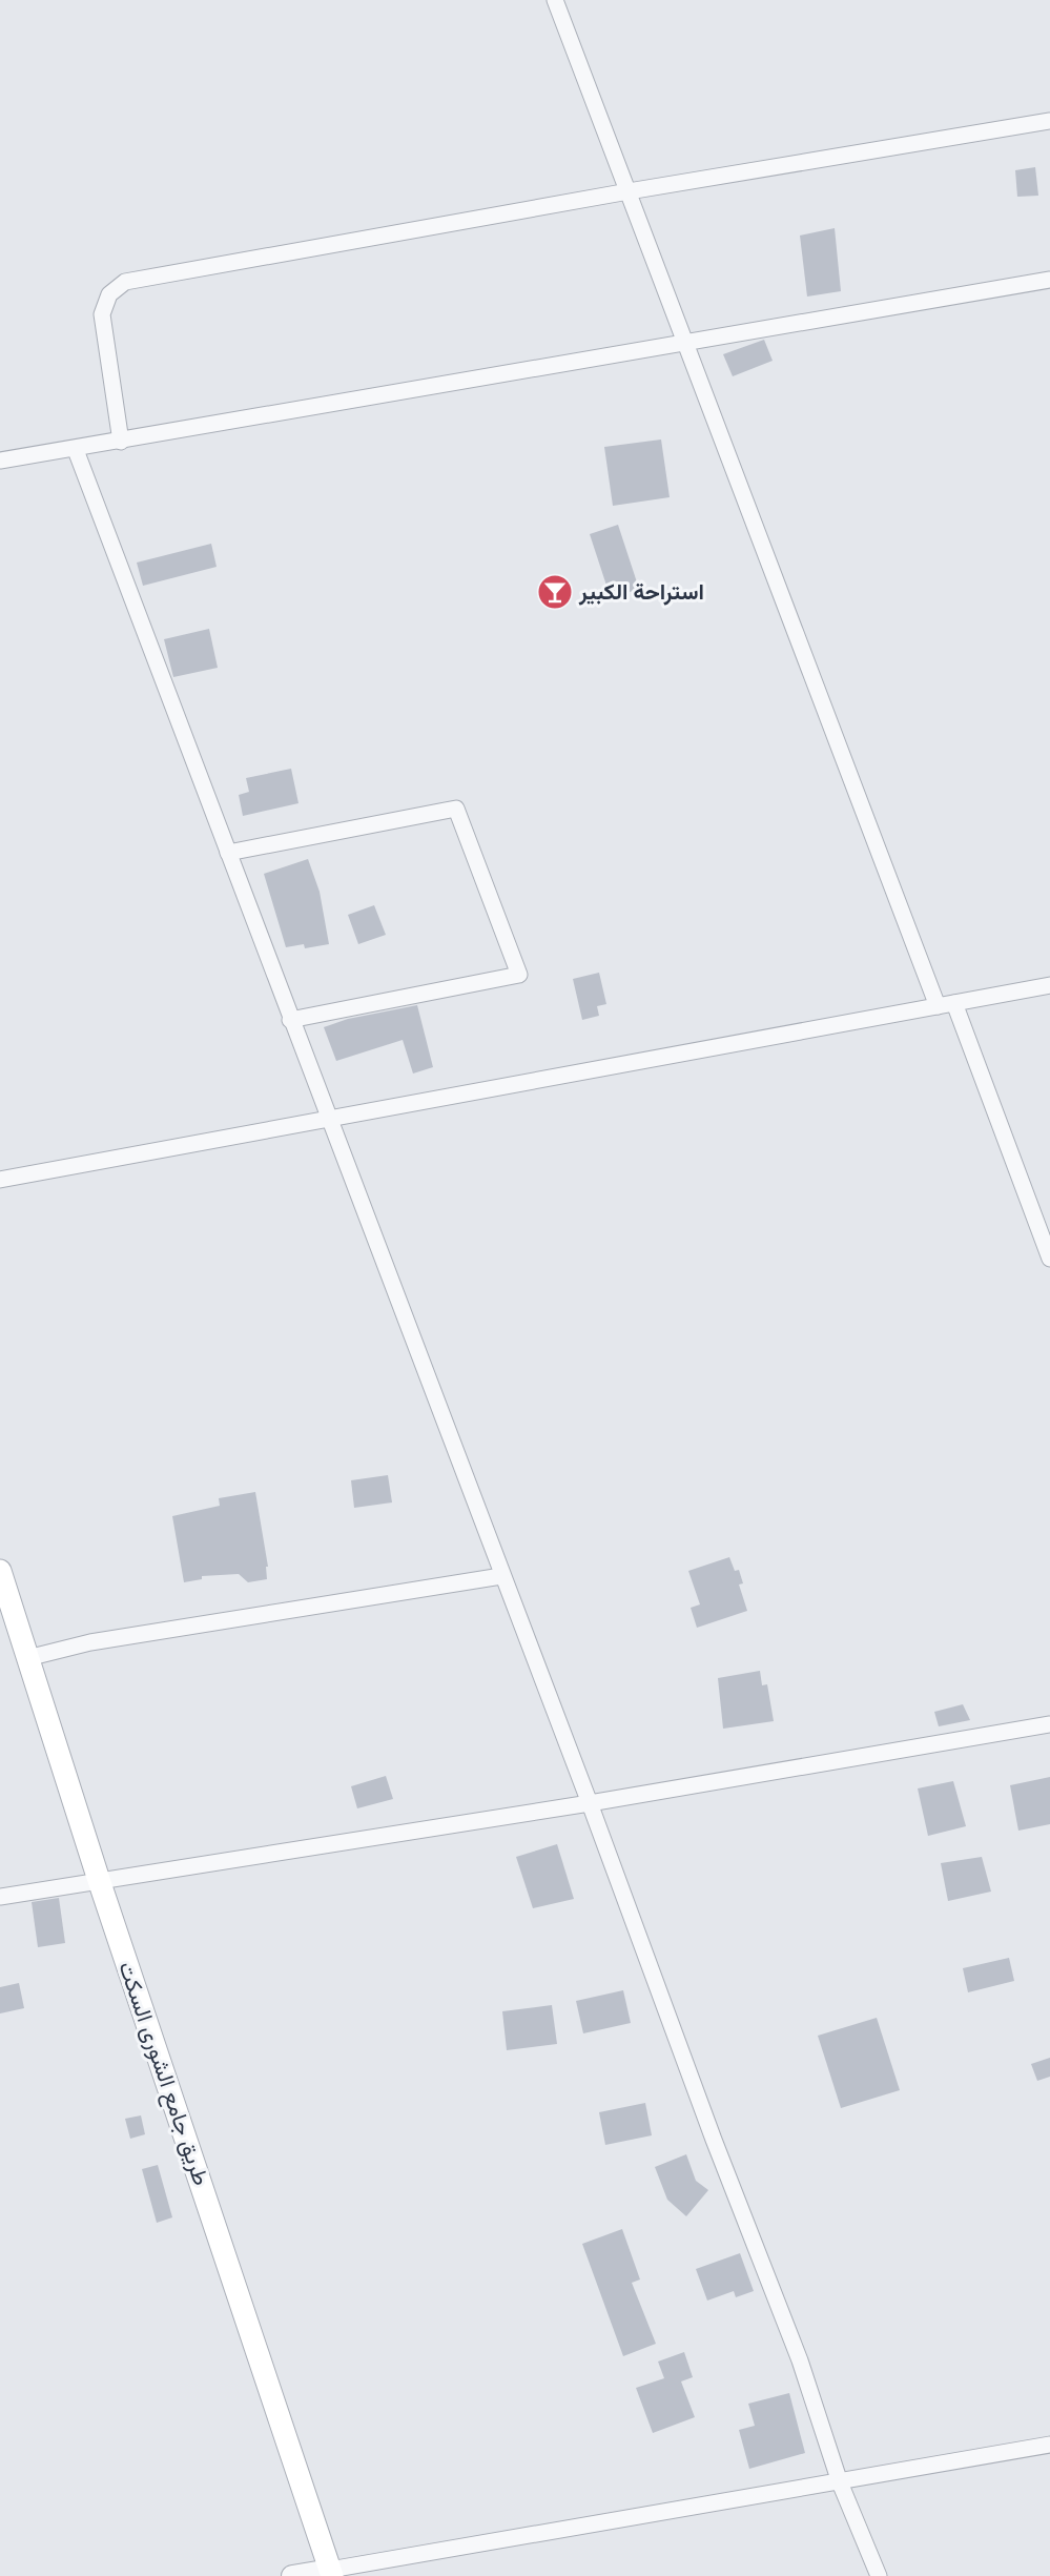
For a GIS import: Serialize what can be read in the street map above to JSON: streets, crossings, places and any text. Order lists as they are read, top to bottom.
{
  "streets": {
    "main road": ["طريق جامع الشورى السكت"]
  },
  "places": {
    "bar": ["استراحة الكبير"]
  }
}
